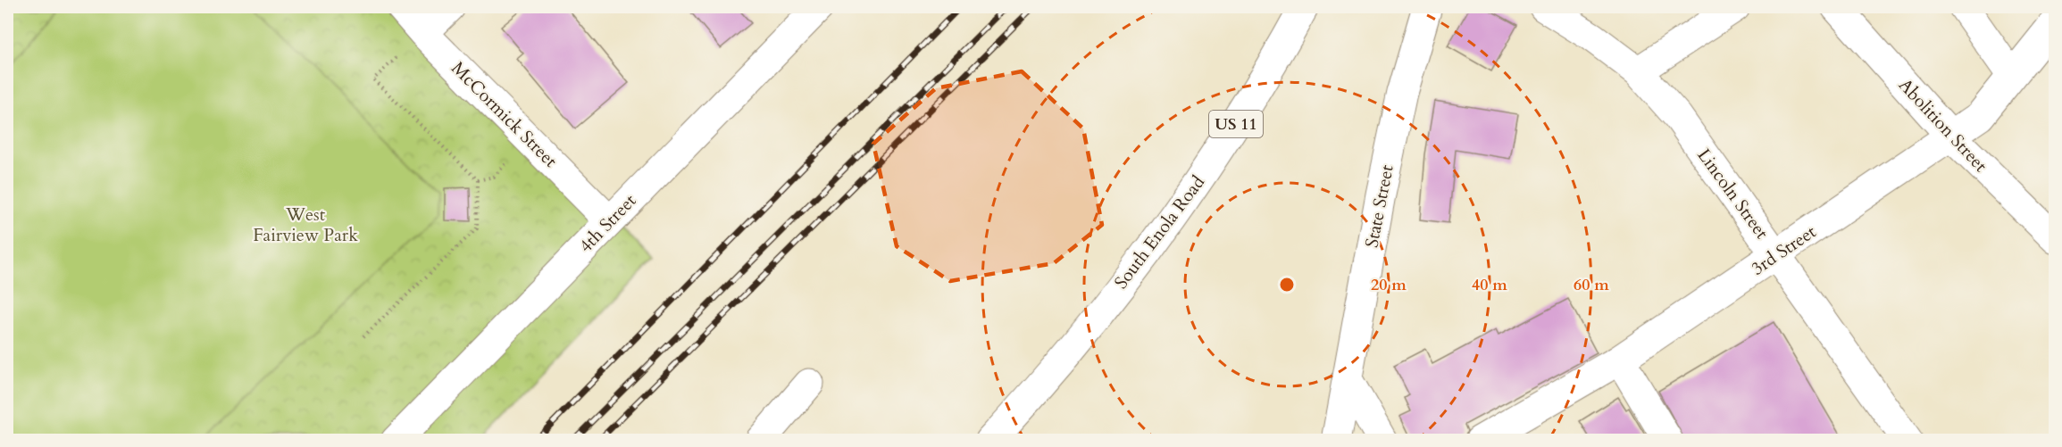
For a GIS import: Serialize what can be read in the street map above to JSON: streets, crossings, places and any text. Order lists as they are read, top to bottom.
{
  "streets": {
    "street": [
      "McCormick Street",
      "US 11",
      "Abolition Street",
      "Lincoln Street",
      "State Street",
      "4th Street",
      "South Enola Road",
      "3rd Street"
    ]
  },
  "crossings": [
    ["McCormick Street", "4th Street"],
    ["Abolition Street", "3rd Street"],
    ["Lincoln Street", "3rd Street"]
  ],
  "parks": ["West Fairview Park"],
  "rings": ["20 m", "40 m", "60 m"]
}
